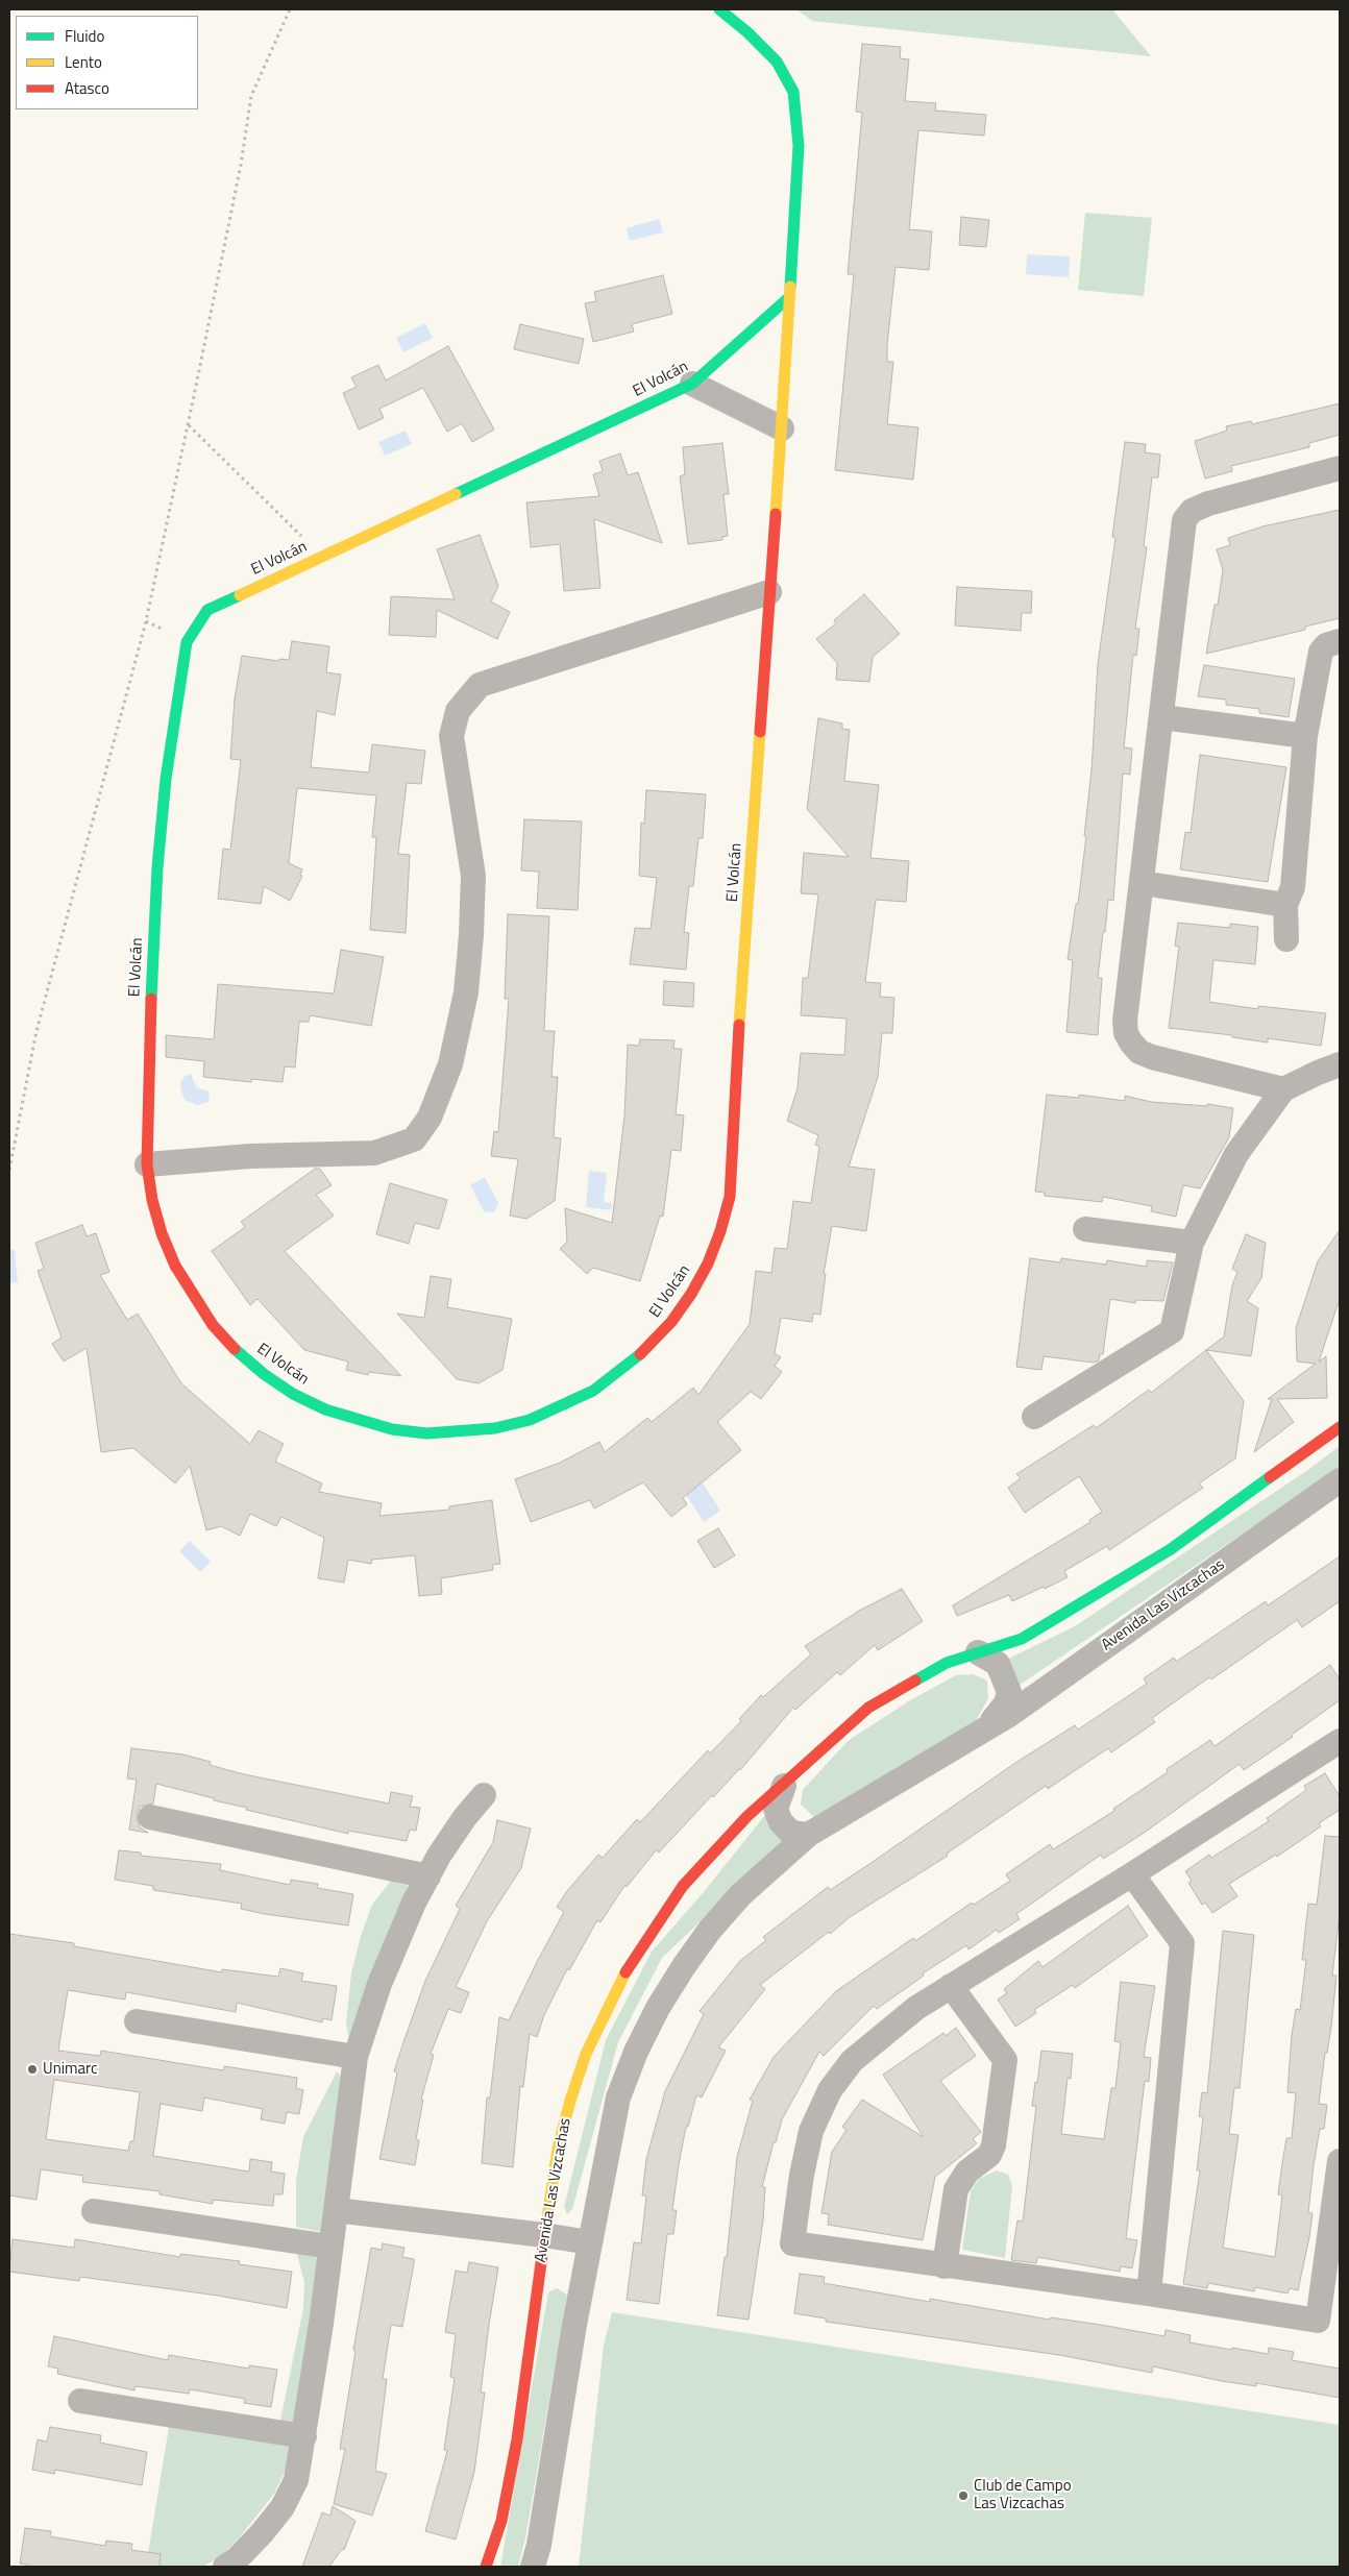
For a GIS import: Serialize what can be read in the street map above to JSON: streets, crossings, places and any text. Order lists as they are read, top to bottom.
{
  "streets": {
    "street": ["El Volcán", "Avenida Las Vizcachas"]
  },
  "places": ["Unimarc", "Club de Campo Las Vizcachas"],
  "legend": ["Fluido", "Lento", "Atasco"]
}
